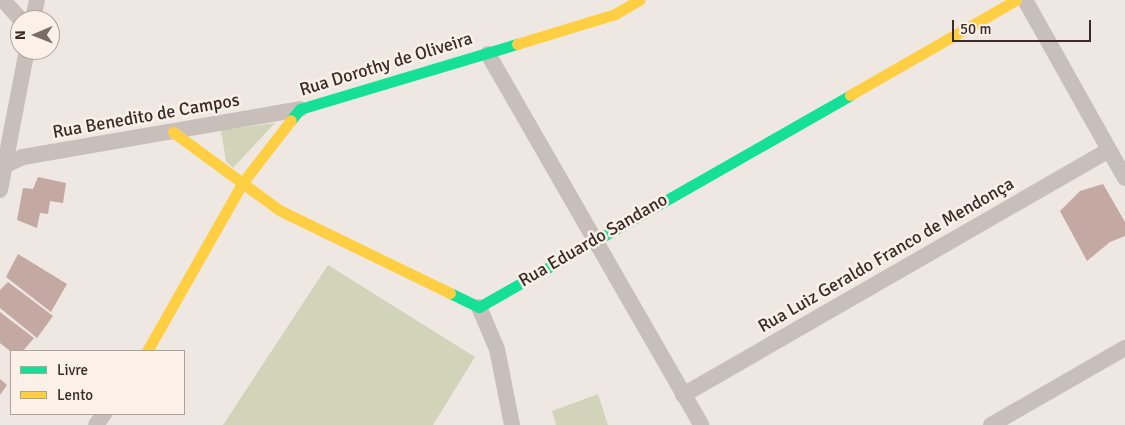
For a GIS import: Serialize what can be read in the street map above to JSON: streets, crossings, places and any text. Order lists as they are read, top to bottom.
{
  "streets": {
    "street": [
      "Rua Dorothy de Oliveira",
      "Rua Benedito de Campos",
      "Rua Eduardo Sandano",
      "Rua Luiz Geraldo Franco de Mendonça"
    ]
  },
  "crossings": [
    ["Rua Dorothy de Oliveira", "Rua Benedito de Campos"]
  ],
  "legend": ["Livre", "Lento"],
  "scale_bar": "50 m",
  "north": "left"
}
